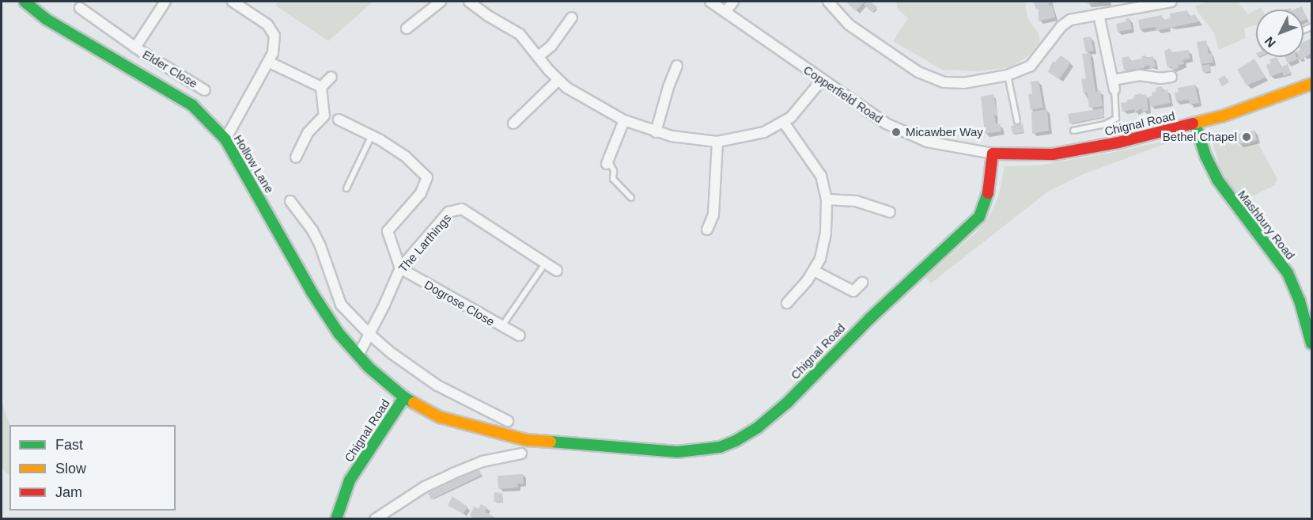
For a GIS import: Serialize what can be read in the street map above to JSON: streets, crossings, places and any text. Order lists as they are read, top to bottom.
{
  "streets": {
    "street": [
      "Elder Close",
      "Copperfield Road",
      "Chignal Road",
      "Hollow Lane",
      "Mashbury Road",
      "The Larthings",
      "Dogrose Close"
    ]
  },
  "crossings": [
    ["Copperfield Road", "Chignal Road"],
    ["Chignal Road", "Hollow Lane"],
    ["Chignal Road", "Mashbury Road"],
    ["Hollow Lane", "The Larthings"],
    ["The Larthings", "Dogrose Close"]
  ],
  "places": ["Micawber Way", "Bethel Chapel"],
  "legend": ["Fast", "Slow", "Jam"],
  "north": "bottom left"
}
